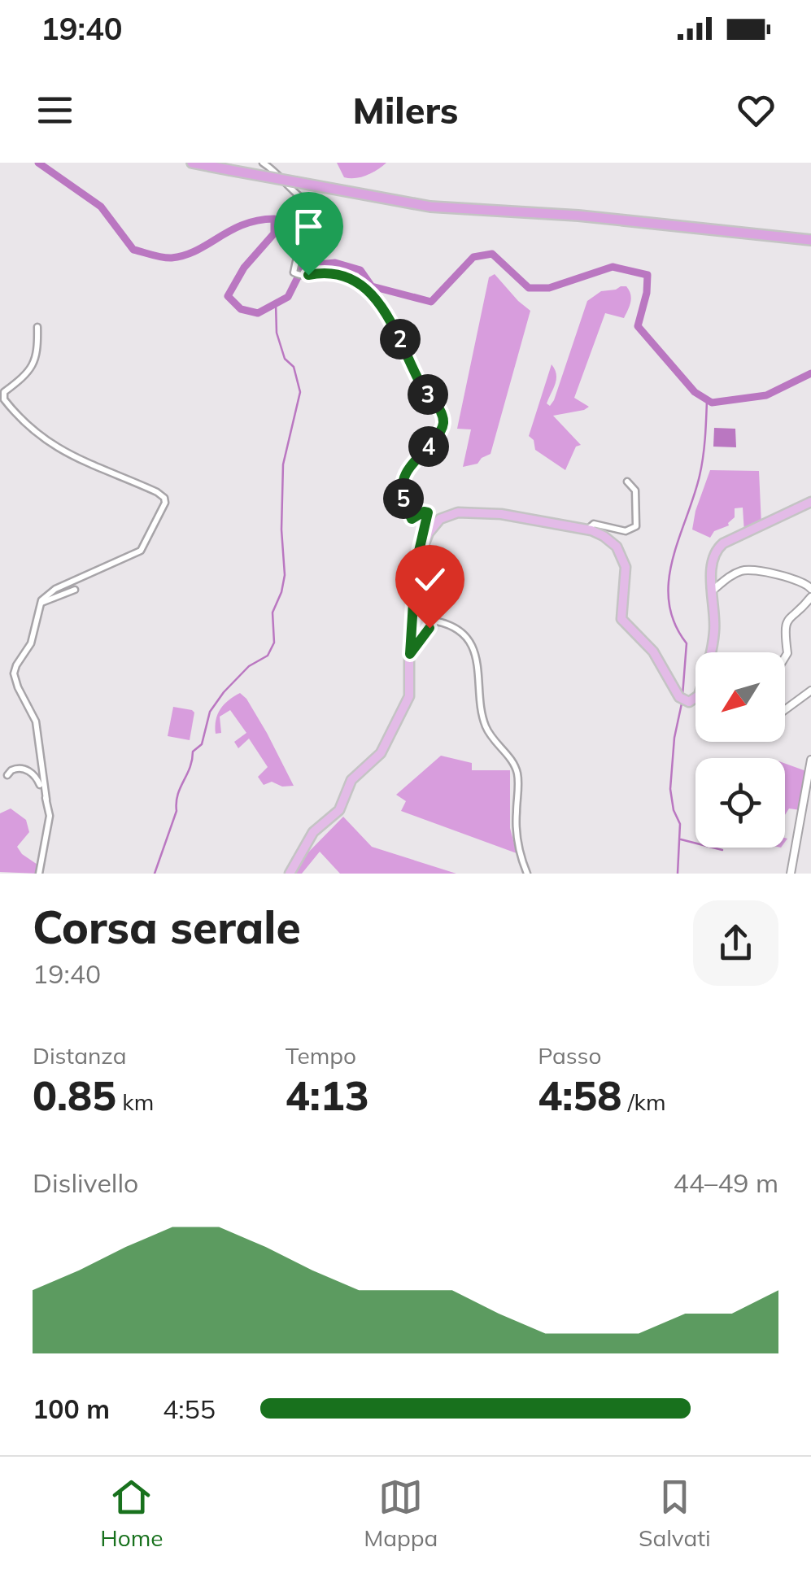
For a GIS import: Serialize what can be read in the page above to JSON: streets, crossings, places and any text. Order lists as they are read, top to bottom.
{
  "north": "bottom left",
  "page": {
    "status": "19:40",
    "header": "Milers",
    "pins": [
      "2",
      "3",
      "4",
      "5"
    ],
    "heading": ["Corsa serale", "19:40"],
    "stats": [
      ["Distanza", "0.85 km"],
      ["Tempo", "4:13"],
      ["Passo", "4:58 /km"]
    ],
    "chart": ["Dislivello", "44–49 m"],
    "list": [
      {
        "name": "100 m",
        "note": "4:55"
      }
    ],
    "tabs": ["Home", "Mappa", "Salvati"]
  }
}
